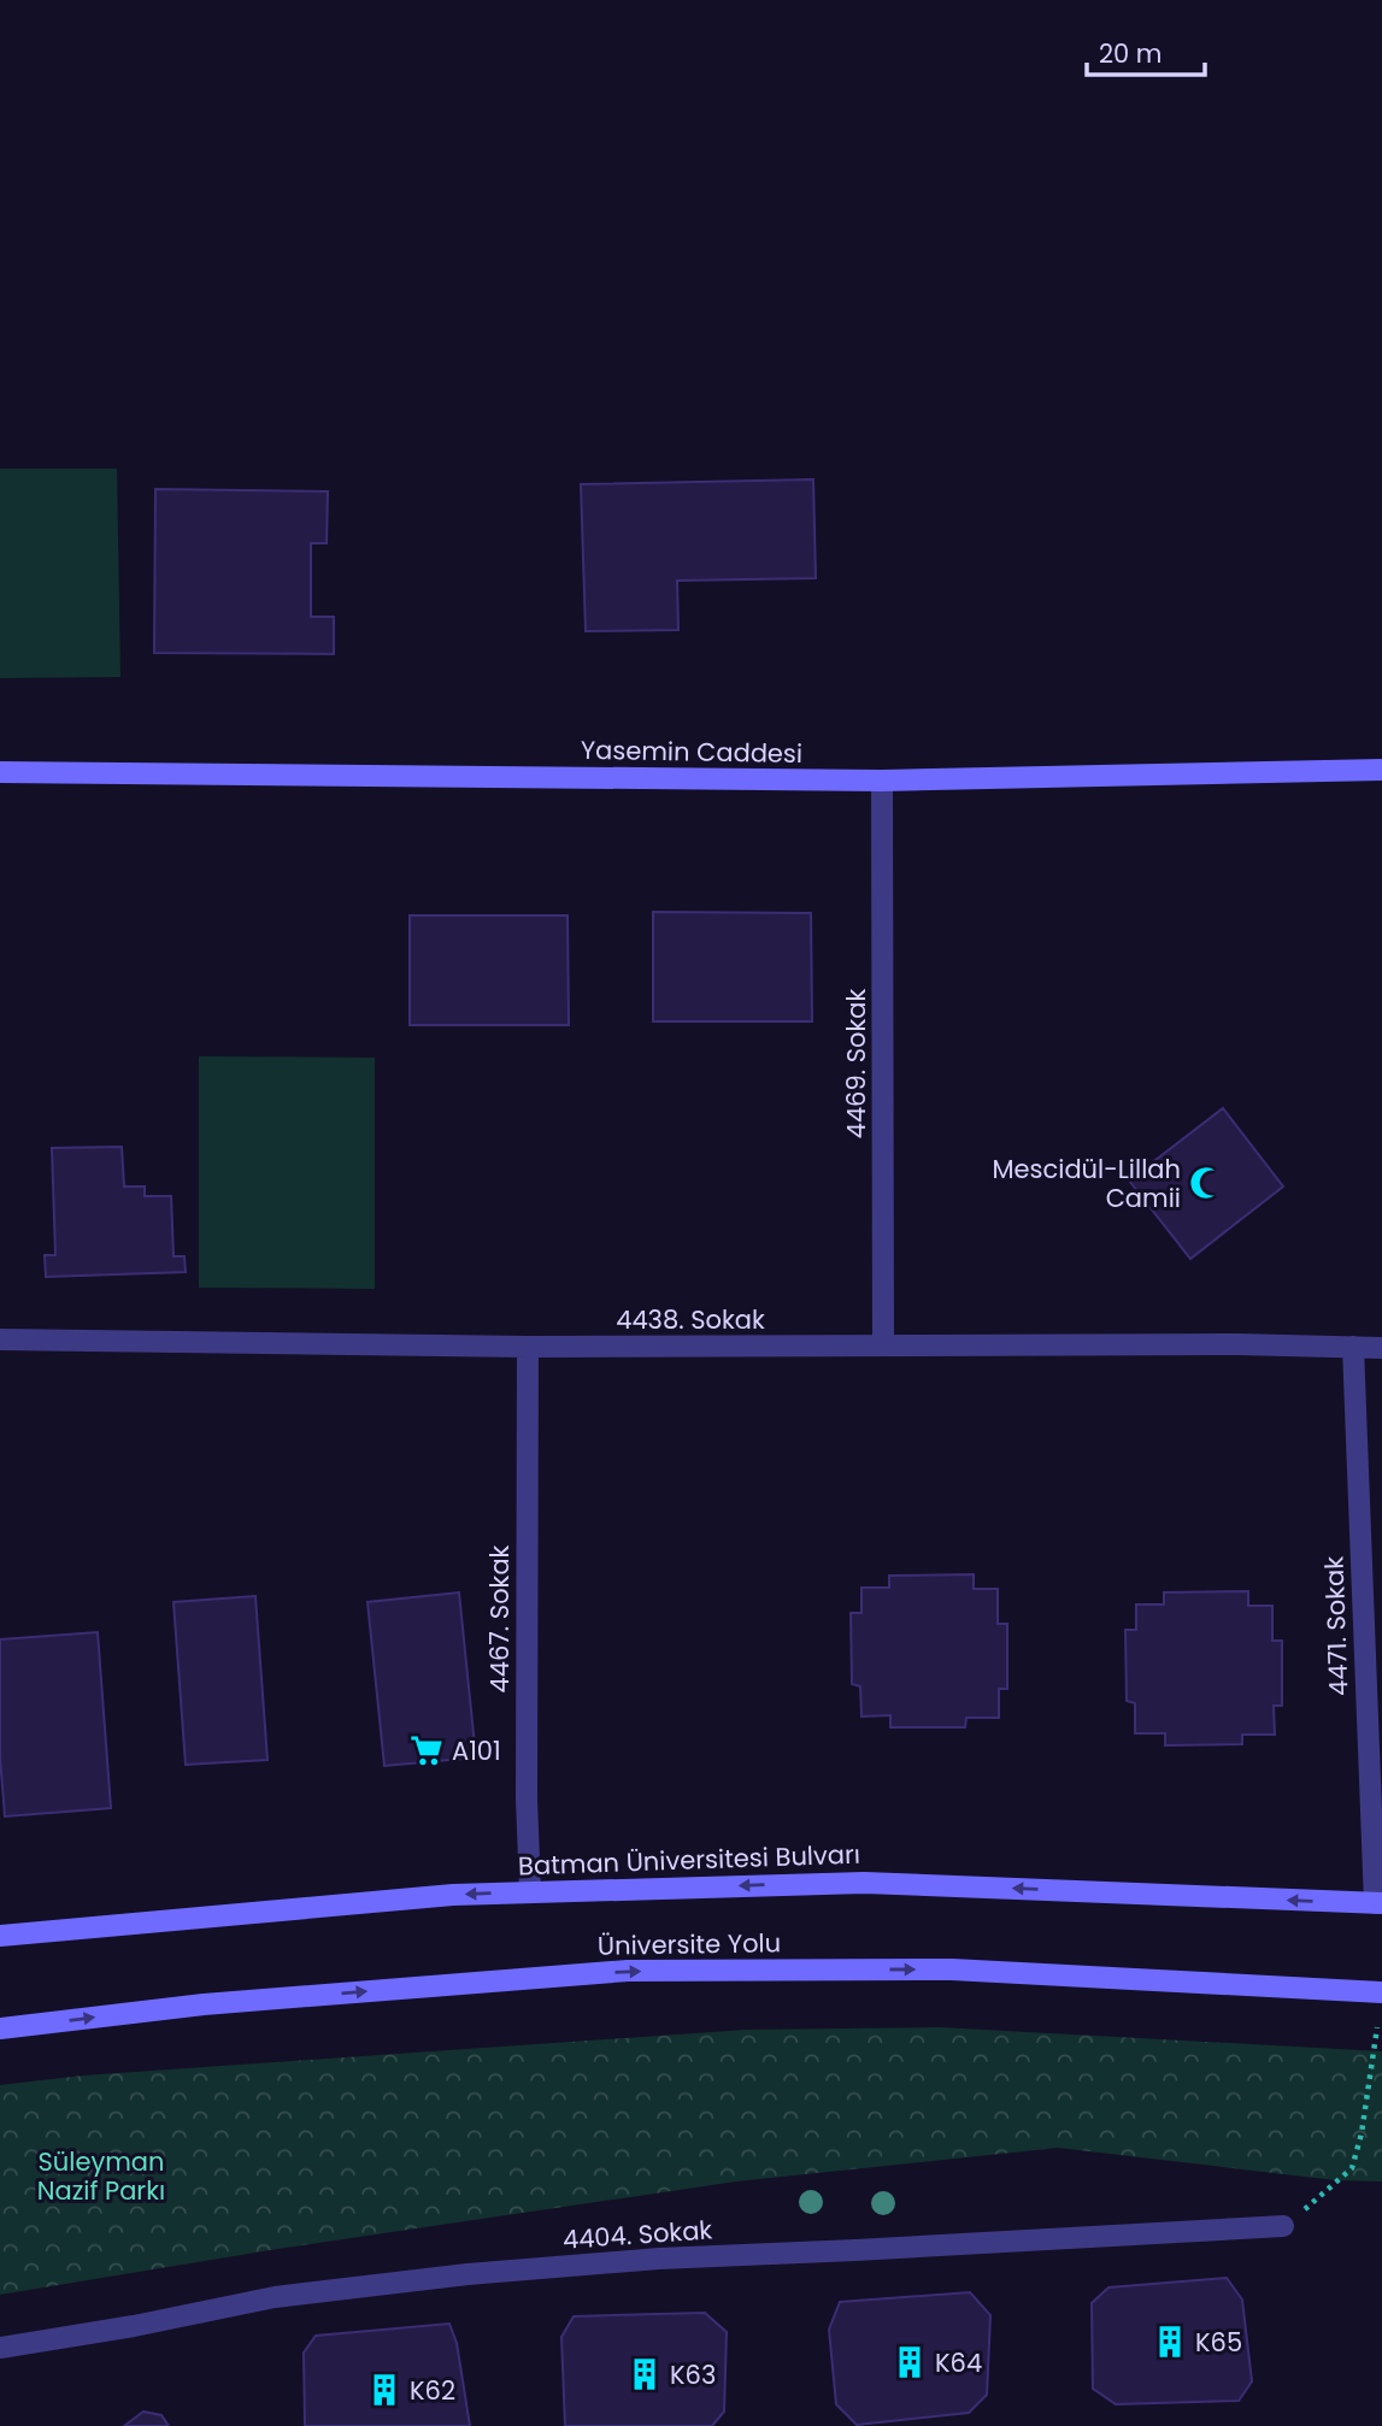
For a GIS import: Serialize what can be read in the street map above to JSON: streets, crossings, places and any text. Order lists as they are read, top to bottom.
{
  "streets": {
    "main road": ["Yasemin Caddesi", "Batman Üniversitesi Bulvarı", "Üniversite Yolu"],
    "street": [
      "4469. Sokak",
      "4438. Sokak",
      "4467. Sokak",
      "4471. Sokak",
      "4404. Sokak"
    ]
  },
  "crossings": [
    ["Yasemin Caddesi", "4469. Sokak"],
    ["4469. Sokak", "4438. Sokak"],
    ["4438. Sokak", "4467. Sokak"],
    ["4438. Sokak", "4471. Sokak"],
    ["4467. Sokak", "Batman Üniversitesi Bulvarı"],
    ["4471. Sokak", "Batman Üniversitesi Bulvarı"]
  ],
  "one_way": ["Batman Üniversitesi Bulvarı", "Üniversite Yolu"],
  "parks": ["Süleyman Nazif Parkı"],
  "places": {
    "mosque": ["Mescidül-Lillah Camii"],
    "supermarket": ["A101"],
    "building": [
      "K65",
      "K64",
      "K63",
      "K62"
    ]
  },
  "scale_bar": "20 m"
}
